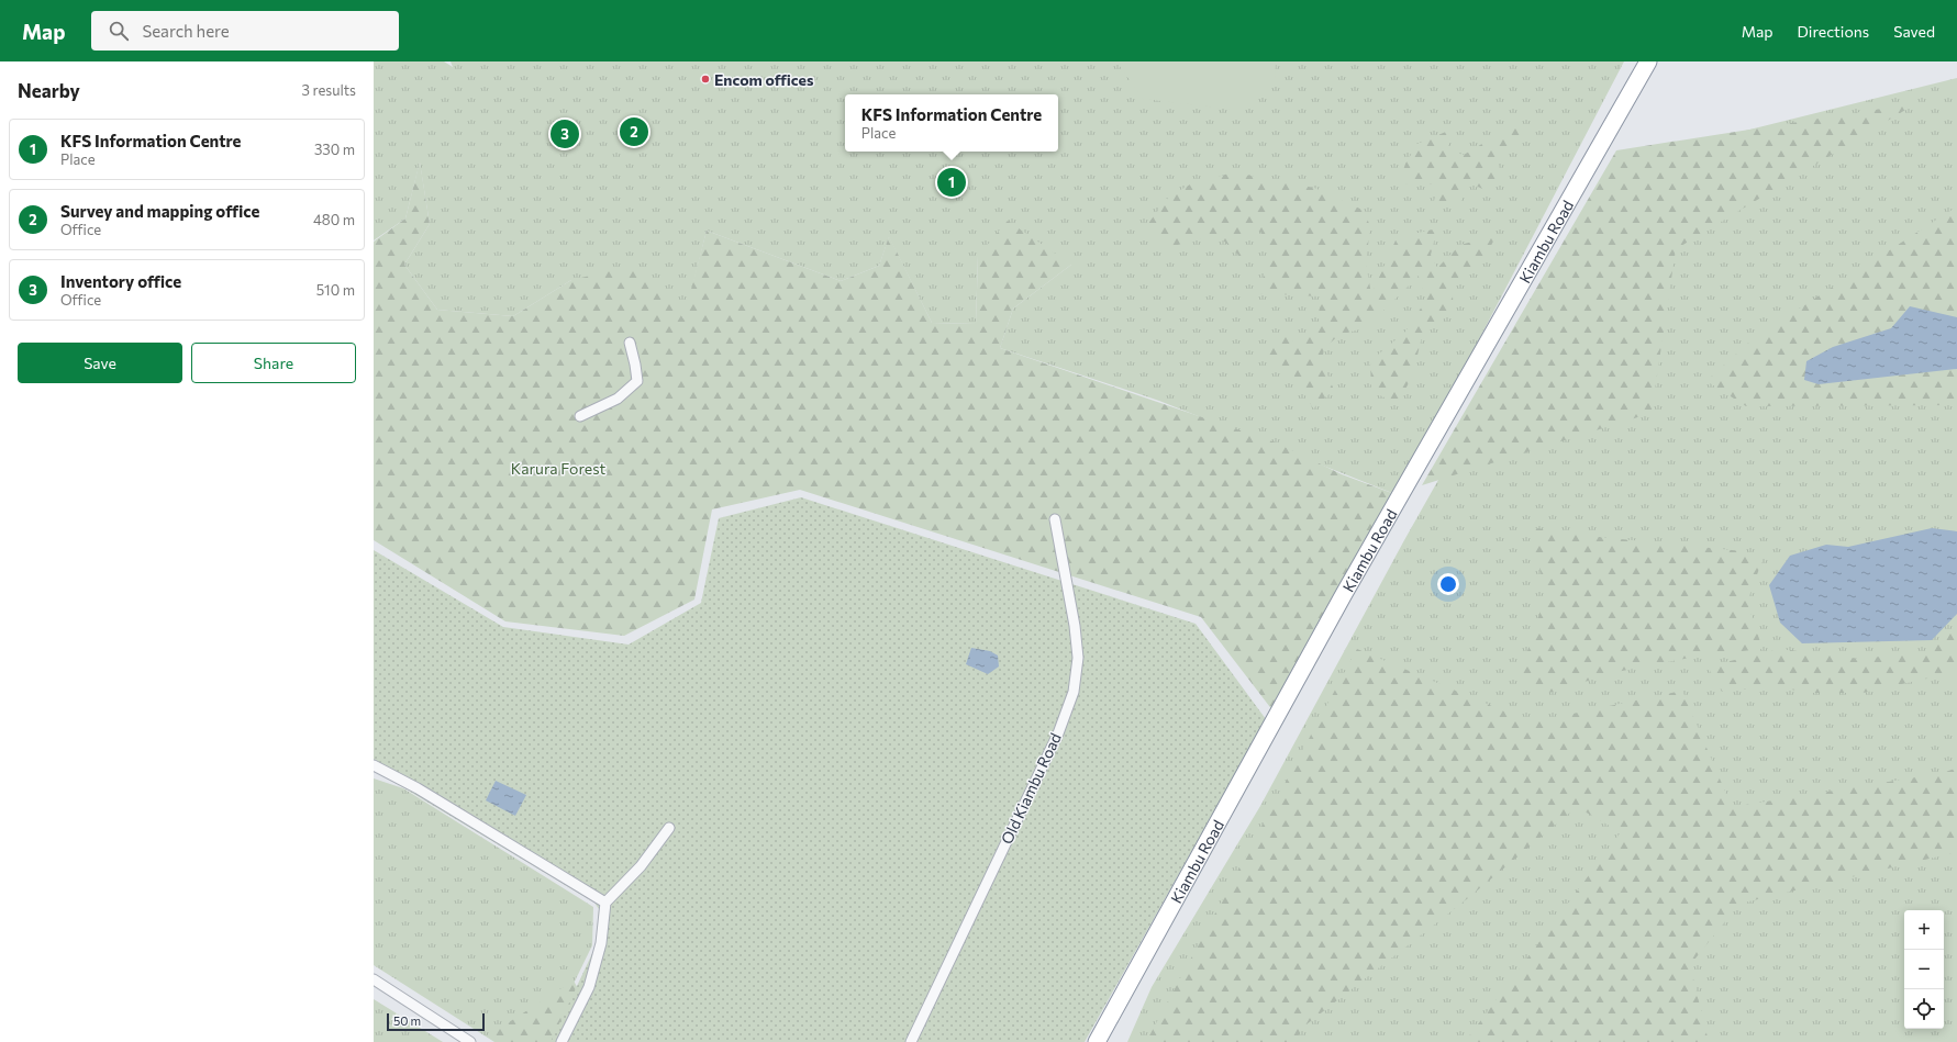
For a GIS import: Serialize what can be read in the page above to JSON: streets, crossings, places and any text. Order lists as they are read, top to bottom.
{
  "streets": {
    "highway": ["Kiambu Road"],
    "street": ["Old Kiambu Road"]
  },
  "parks": ["Karura Forest"],
  "places": ["Encom offices"],
  "scale_bar": "50 m",
  "page": {
    "header": "Map",
    "search": "Search here",
    "nav": ["Map", "Directions", "Saved"],
    "heading": ["Nearby", "3 results"],
    "popup": ["KFS Information Centre", "Place"],
    "pins": ["2", "3", "1"],
    "list": [
      {
        "mark": "1",
        "name": "KFS Information Centre",
        "note": "Place",
        "value": "330 m"
      },
      {
        "mark": "2",
        "name": "Survey and mapping office",
        "note": "Office",
        "value": "480 m"
      },
      {
        "mark": "3",
        "name": "Inventory office",
        "note": "Office",
        "value": "510 m"
      }
    ],
    "buttons": ["Save", "Share"],
    "map_buttons": ["+", "−"],
    "scale": "50 m"
  }
}
